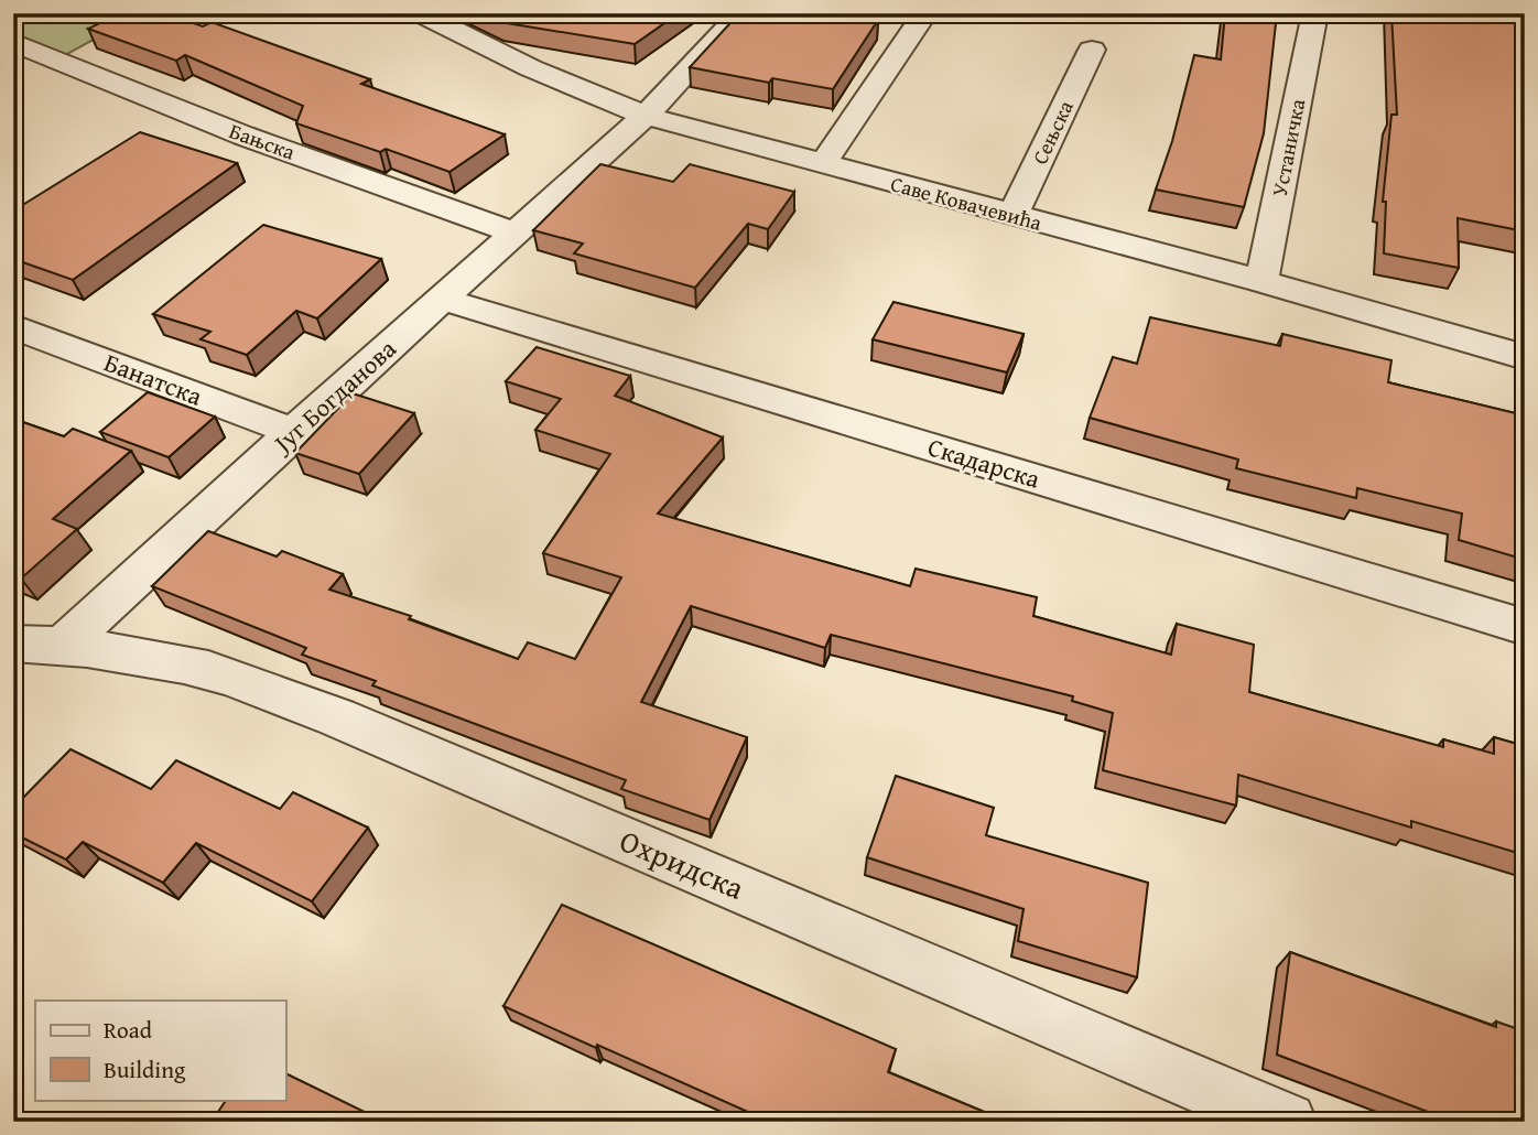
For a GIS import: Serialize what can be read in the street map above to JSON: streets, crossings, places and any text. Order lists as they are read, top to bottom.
{
  "streets": {
    "street": [
      "Сењска",
      "Бањска",
      "Устаничка",
      "Саве Ковачевића",
      "Банатска",
      "Југ Богданова",
      "Скадарска",
      "Охридска"
    ]
  },
  "crossings": [
    ["Сењска", "Саве Ковачевића"],
    ["Бањска", "Југ Богданова"],
    ["Устаничка", "Саве Ковачевића"],
    ["Саве Ковачевића", "Југ Богданова"],
    ["Банатска", "Југ Богданова"],
    ["Југ Богданова", "Скадарска"],
    ["Југ Богданова", "Охридска"]
  ],
  "legend": ["Road", "Building"]
}
